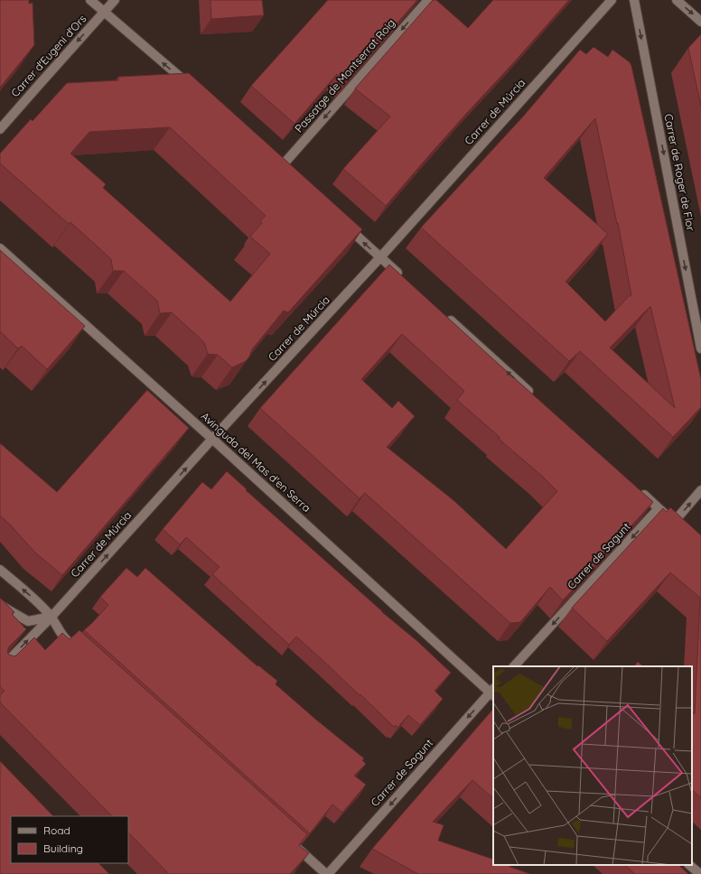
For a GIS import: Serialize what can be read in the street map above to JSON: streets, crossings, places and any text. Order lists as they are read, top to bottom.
{
  "streets": {
    "street": [
      "Carrer d'Eugeni d'Ors",
      "Passatge de Montserrat Roig",
      "Carrer de Múrcia",
      "Carrer de Roger de Flor",
      "Avinguda del Mas d'en Serra",
      "Carrer de Sagunt"
    ]
  },
  "crossings": [
    ["Carrer de Múrcia", "Avinguda del Mas d'en Serra"],
    ["Avinguda del Mas d'en Serra", "Carrer de Sagunt"]
  ],
  "one_way": [
    "Carrer d'Eugeni d'Ors",
    "Passatge de Montserrat Roig",
    "Carrer de Múrcia",
    "Carrer de Roger de Flor",
    "Carrer de Sagunt"
  ],
  "legend": ["Road", "Building"]
}
